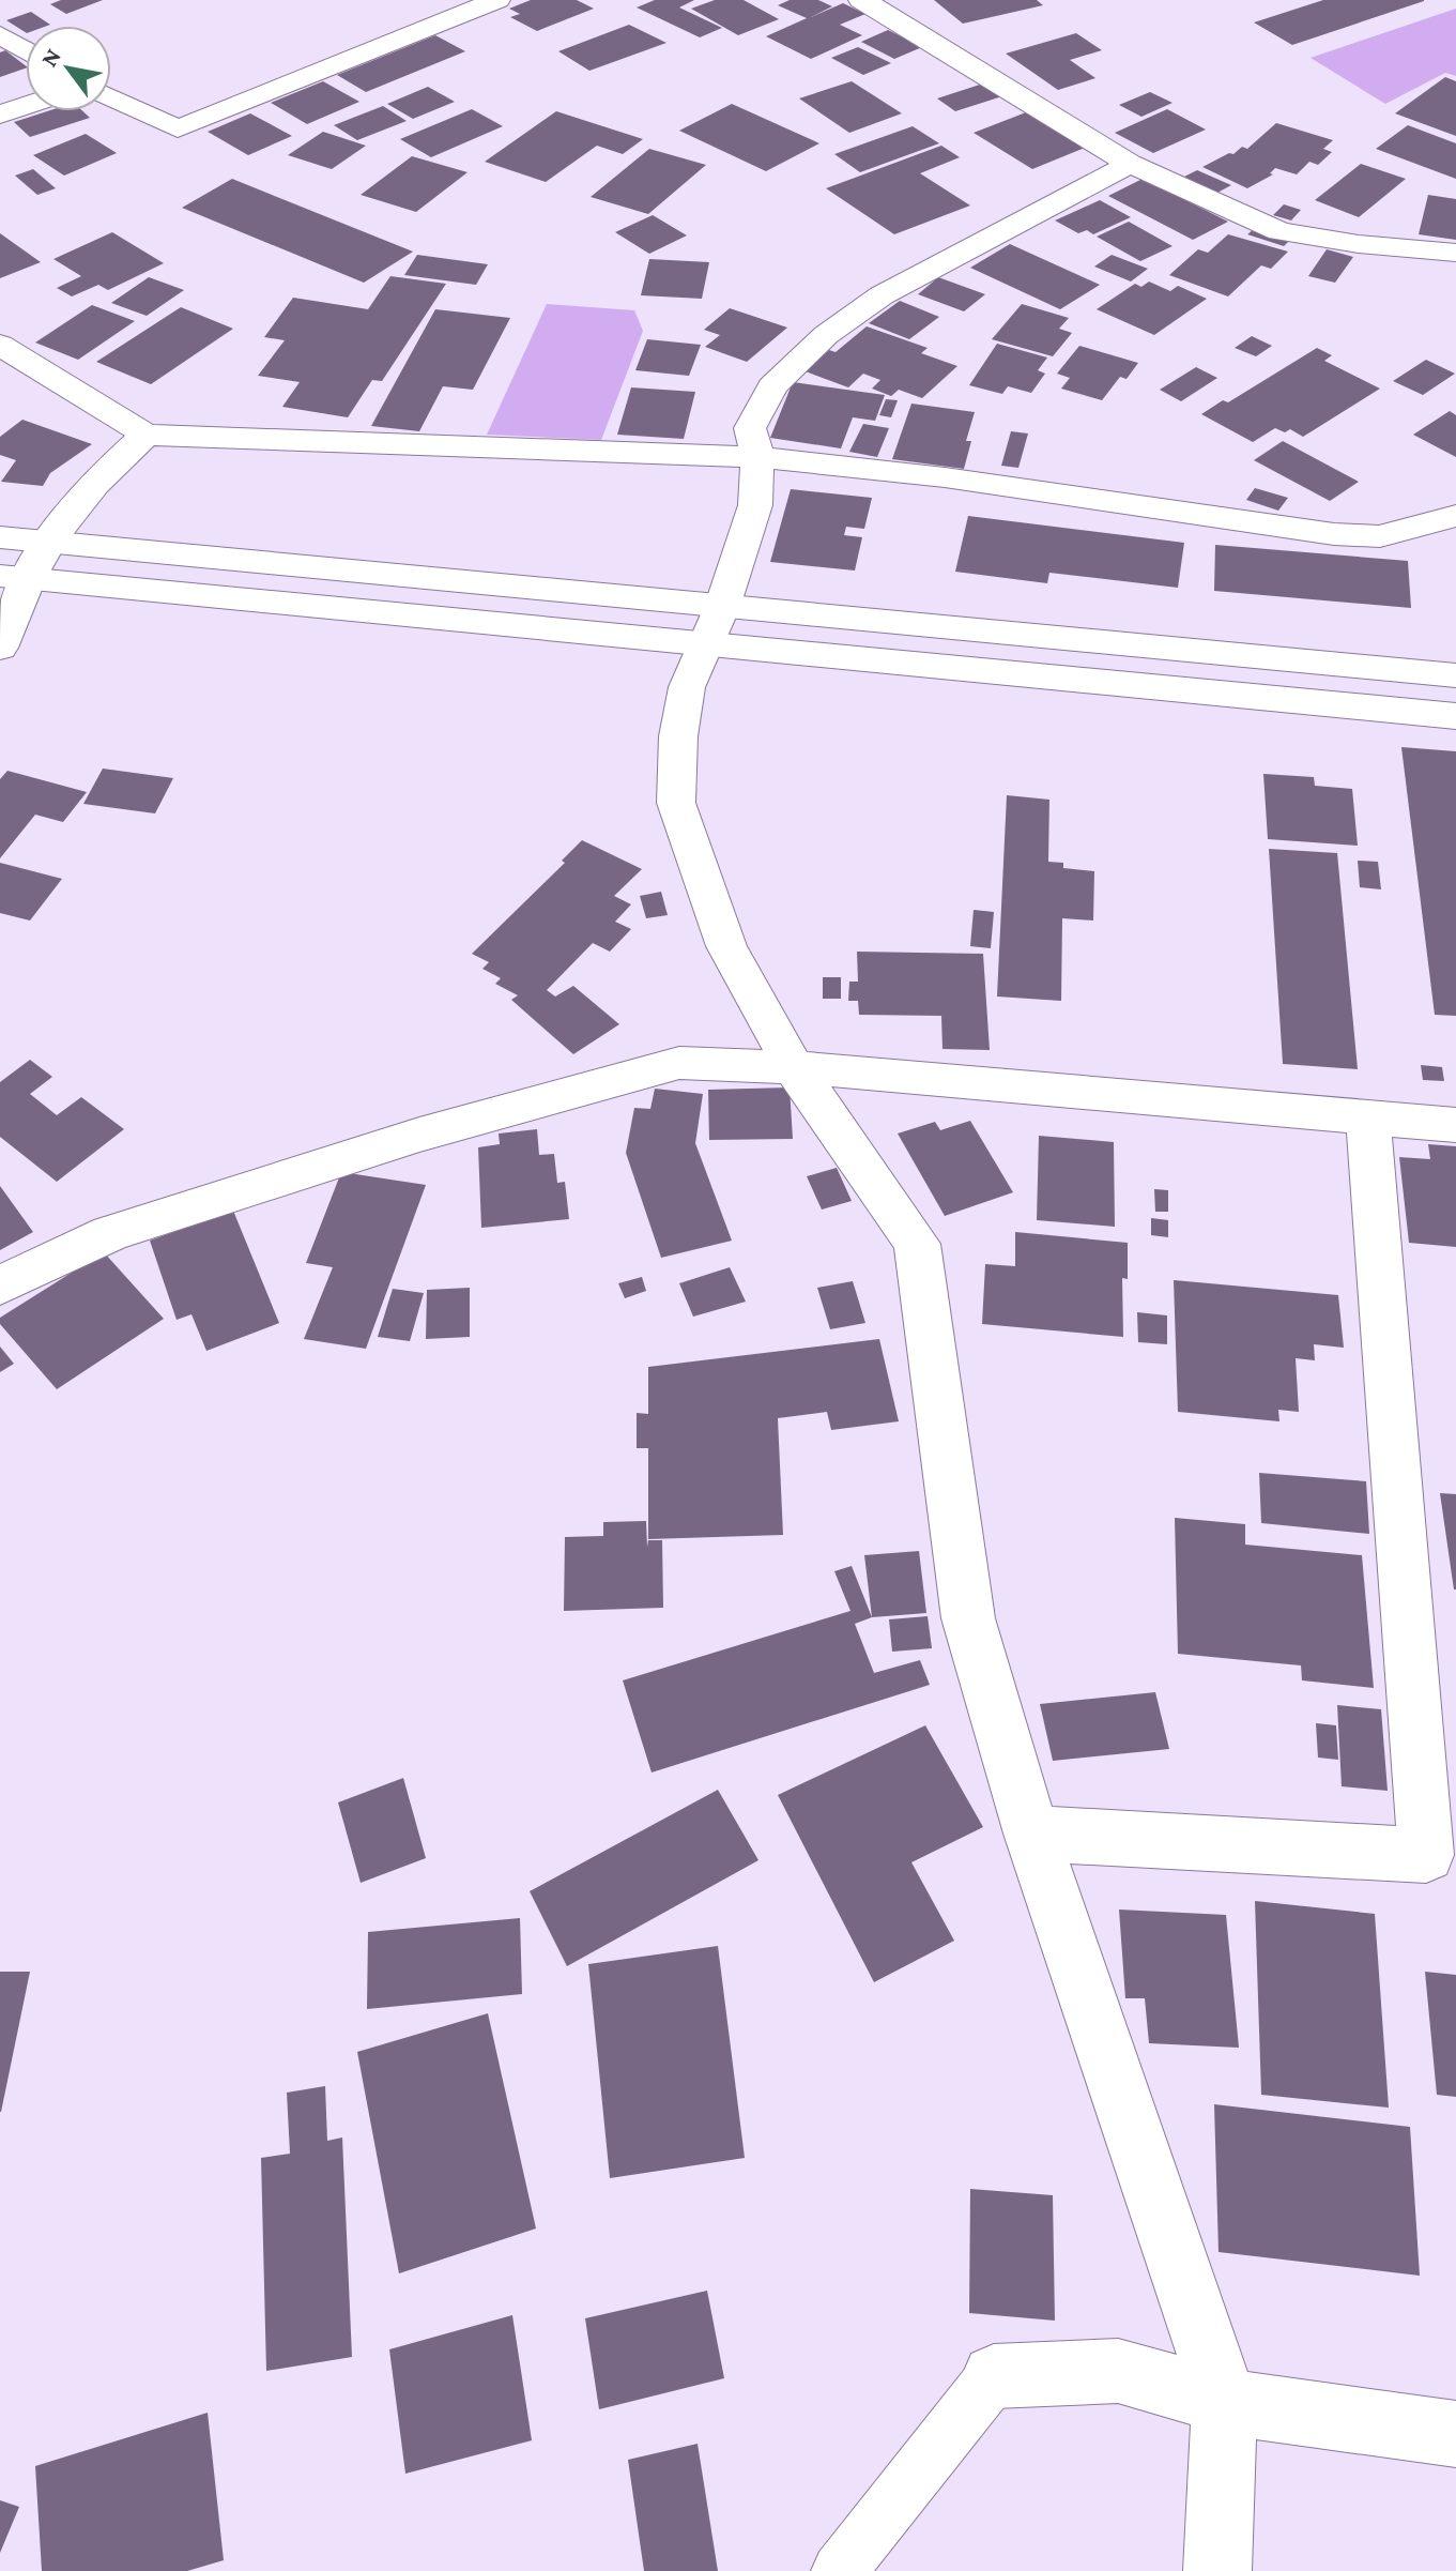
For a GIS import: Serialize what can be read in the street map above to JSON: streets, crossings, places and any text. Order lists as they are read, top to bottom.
{
  "north": "top left"
}
